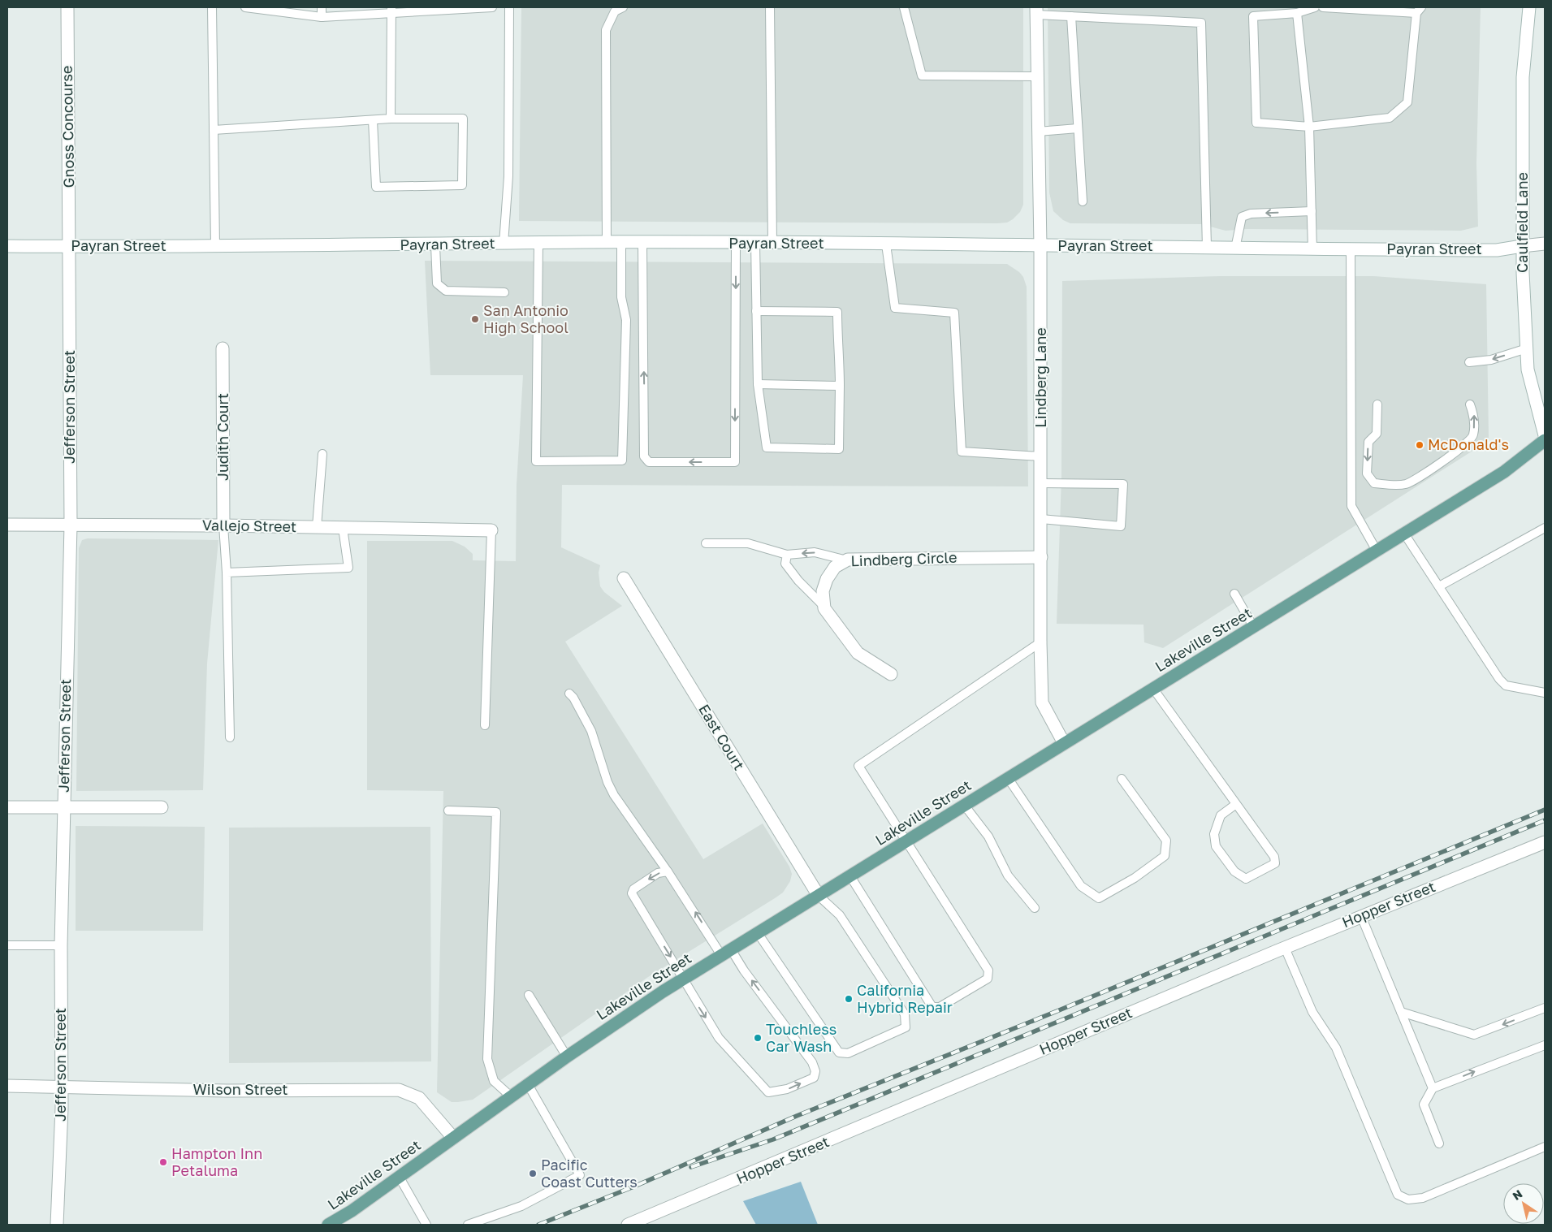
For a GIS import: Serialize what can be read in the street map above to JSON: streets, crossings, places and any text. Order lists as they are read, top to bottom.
{
  "streets": {
    "main road": ["Lakeville Street"],
    "street": [
      "Gnoss Concourse",
      "Caulfield Lane",
      "Payran Street",
      "Lindberg Lane",
      "Jefferson Street",
      "Judith Court",
      "Vallejo Street",
      "Lindberg Circle",
      "East Court",
      "Hopper Street",
      "Wilson Street"
    ]
  },
  "crossings": [
    ["Gnoss Concourse", "Payran Street"],
    ["Gnoss Concourse", "Jefferson Street"],
    ["Caulfield Lane", "Payran Street"],
    ["Payran Street", "Lindberg Lane"],
    ["Payran Street", "Jefferson Street"],
    ["Lindberg Lane", "Lindberg Circle"],
    ["Lindberg Lane", "Lakeville Street"],
    ["Jefferson Street", "Vallejo Street"],
    ["Jefferson Street", "Wilson Street"],
    ["Judith Court", "Vallejo Street"],
    ["Lakeville Street", "East Court"],
    ["Lakeville Street", "Wilson Street"]
  ],
  "places": [
    "San Antonio High School",
    "McDonald's",
    "California Hybrid Repair",
    "Touchless Car Wash",
    "Hampton Inn Petaluma",
    "Pacific Coast Cutters"
  ],
  "north": "top left"
}
